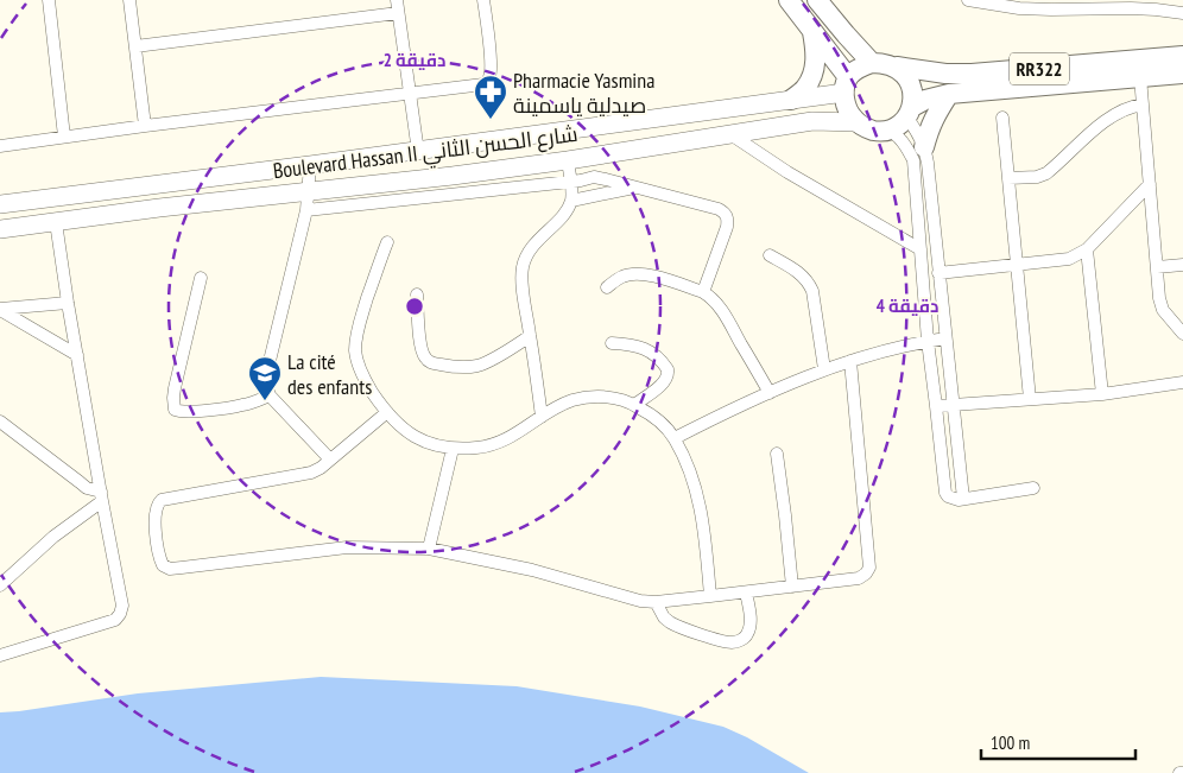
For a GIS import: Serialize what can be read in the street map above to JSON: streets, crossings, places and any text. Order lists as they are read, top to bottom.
{
  "streets": {
    "main road": ["RR322", "Boulevard Hassan II شارع الحسن الثاني"]
  },
  "crossings": [
    ["RR322", "Boulevard Hassan II شارع الحسن الثاني"]
  ],
  "places": {
    "pharmacy": ["Pharmacie Yasmina صيدلية ياسمينة"],
    "school or university": ["La cité des enfants"]
  },
  "scale_bar": "100 m",
  "rings": ["2 دقيقة", "4 دقيقة"]
}
